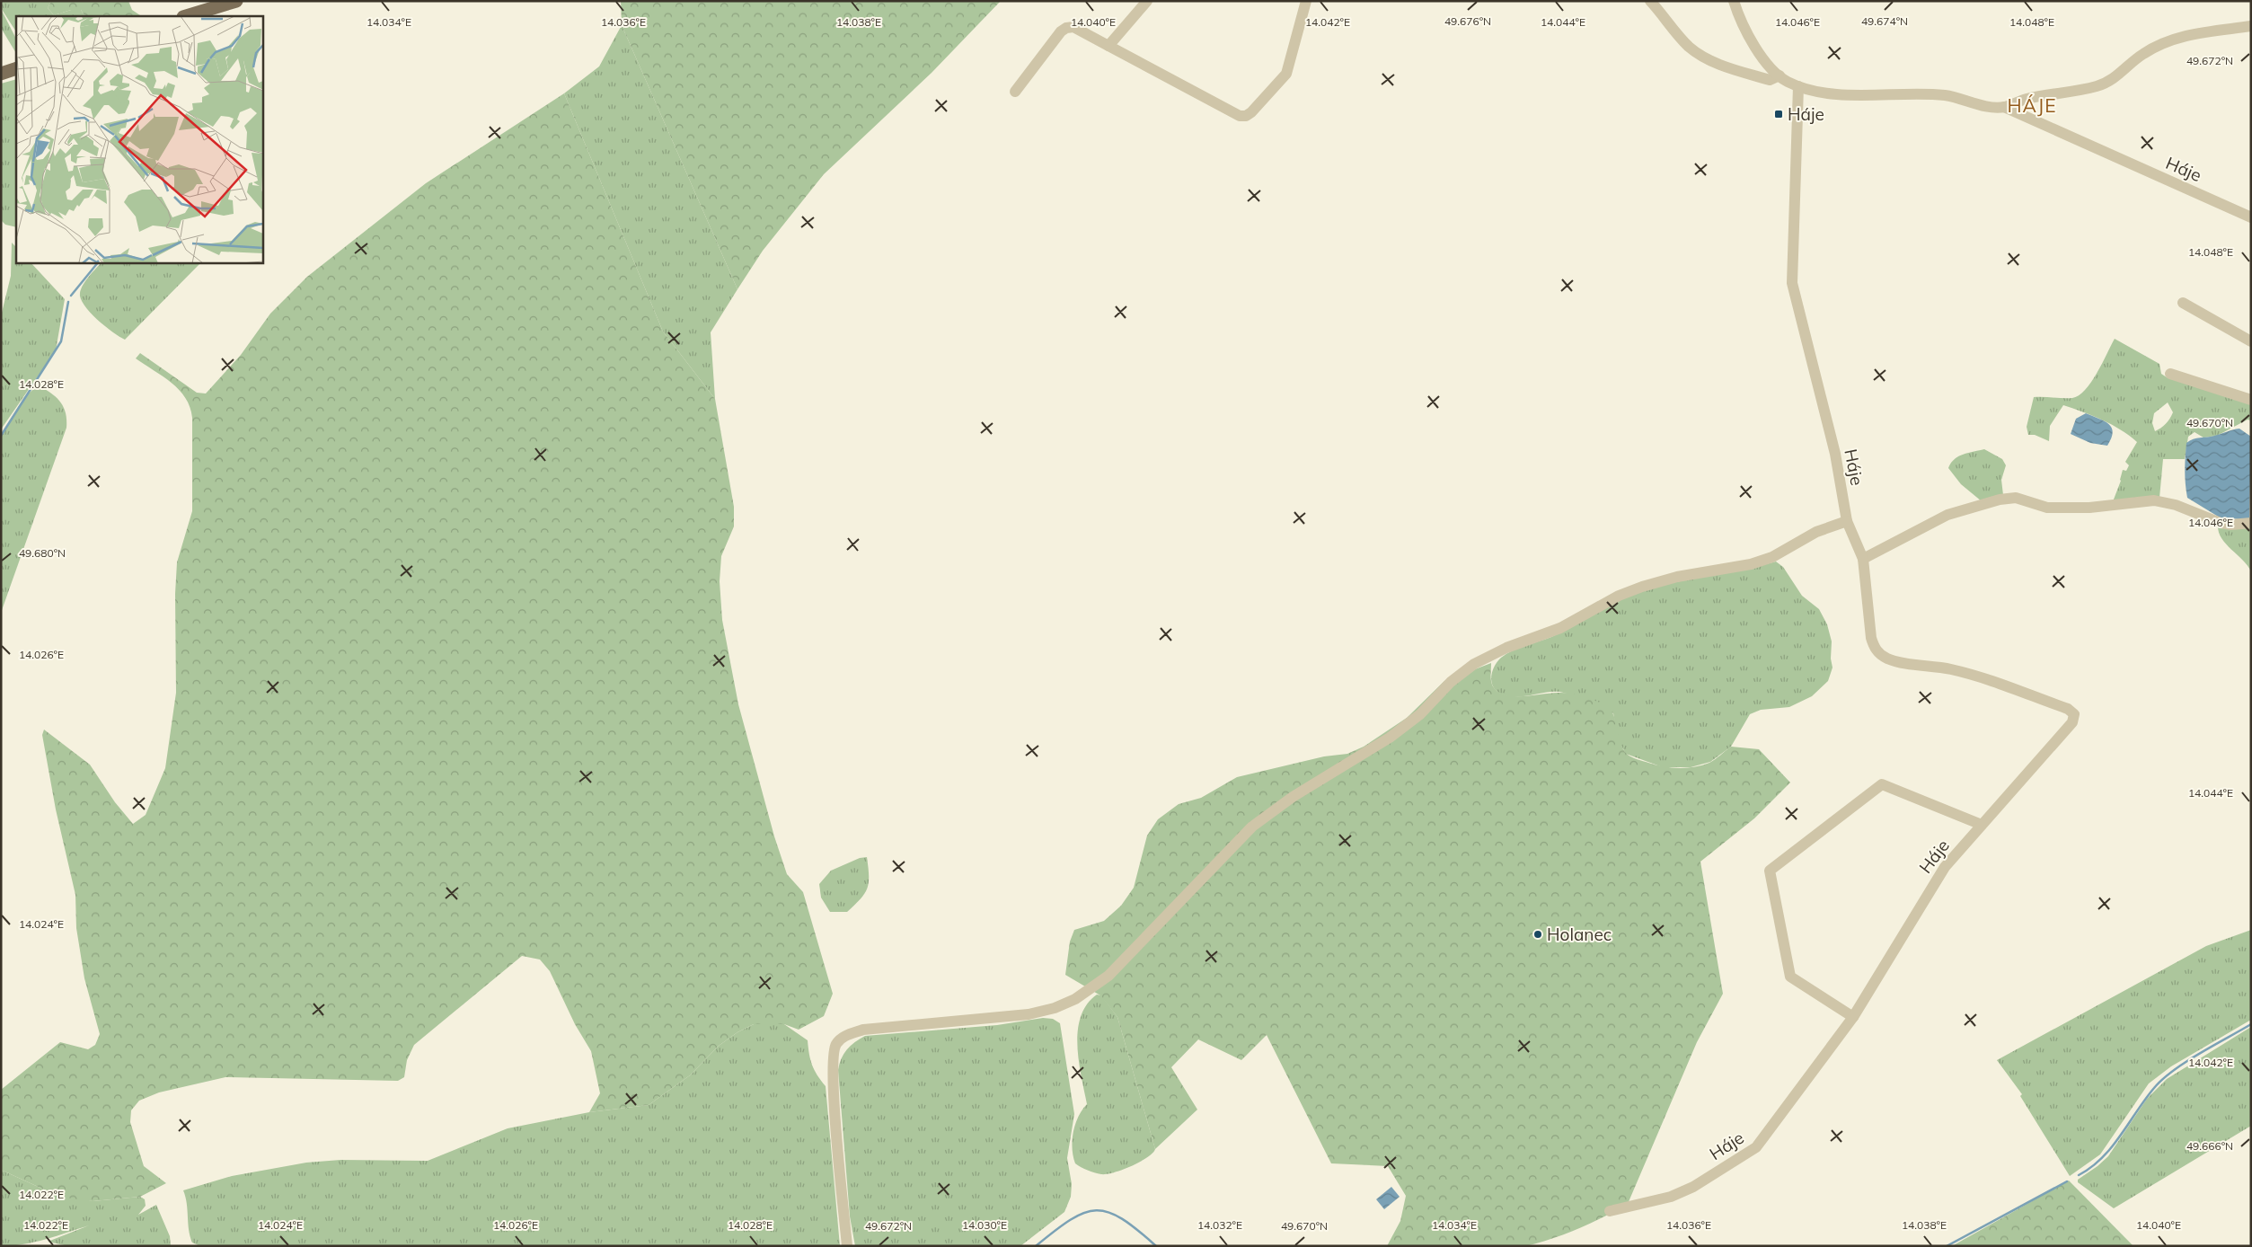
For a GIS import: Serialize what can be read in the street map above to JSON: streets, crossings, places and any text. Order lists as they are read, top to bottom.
{
  "streets": {
    "street": ["Háje"]
  },
  "districts": ["HÁJE"],
  "places": {
    "transit": ["Háje"],
    "other": ["Holanec"]
  },
  "coordinates": [
    "49.676°N",
    "49.674°N",
    "14.034°E",
    "14.036°E",
    "14.038°E",
    "14.040°E",
    "14.042°E",
    "14.044°E",
    "14.046°E",
    "14.048°E",
    "49.672°N",
    "14.028°E",
    "49.670°N",
    "49.680°N",
    "14.026°E",
    "14.024°E",
    "49.666°N",
    "14.022°E",
    "14.030°E",
    "14.032°E"
  ]
}
